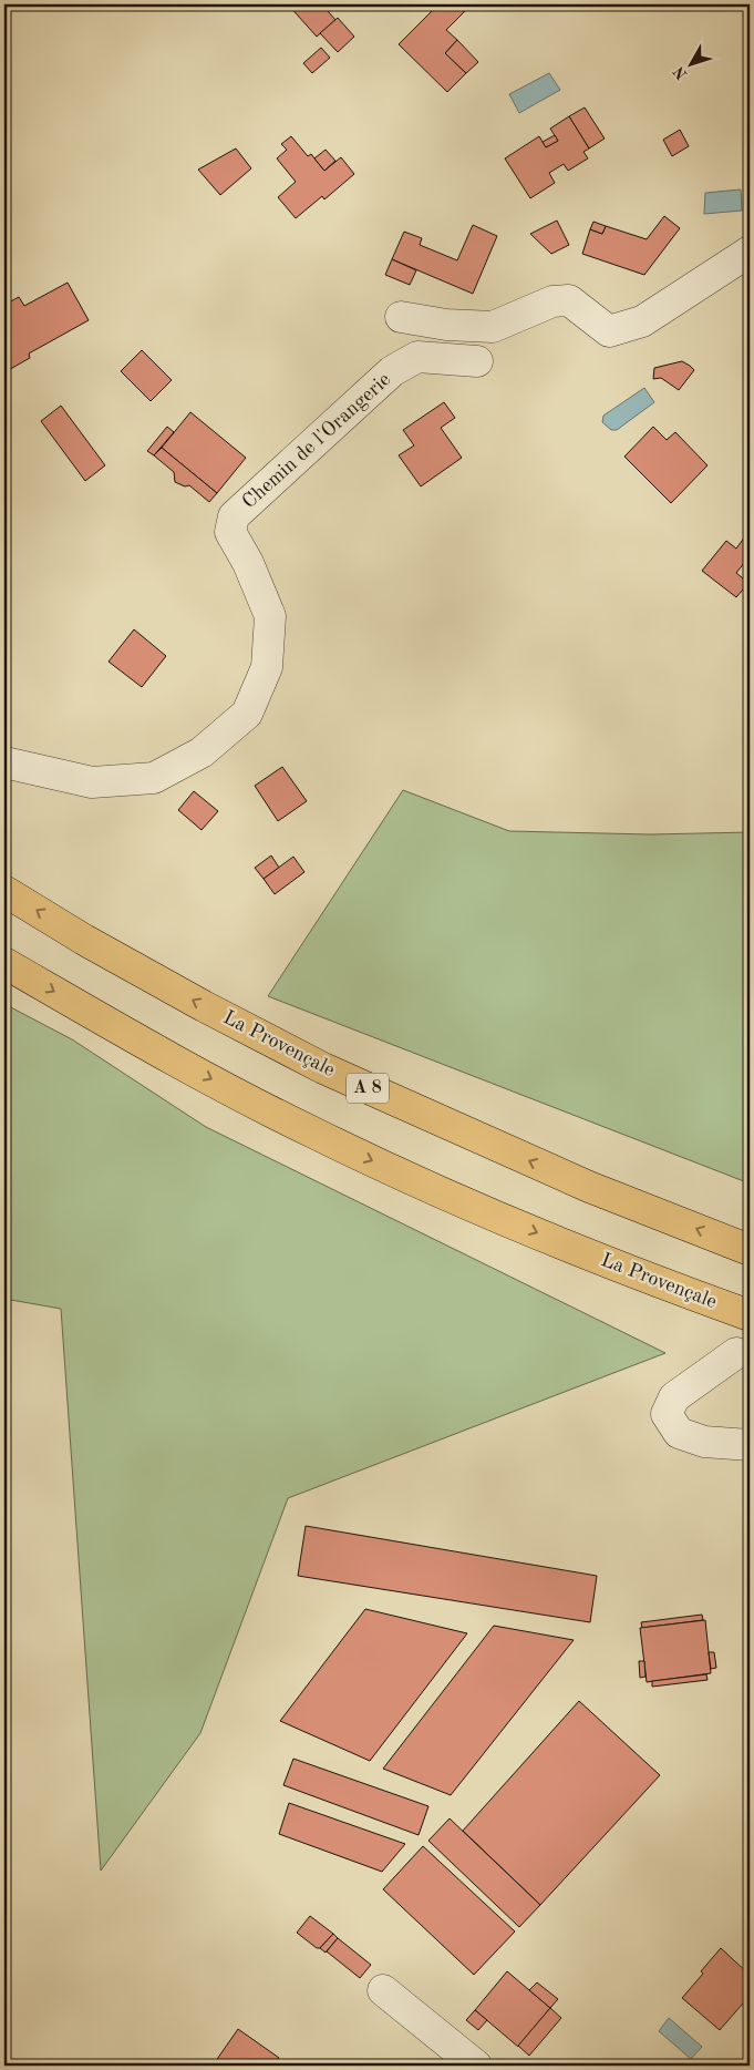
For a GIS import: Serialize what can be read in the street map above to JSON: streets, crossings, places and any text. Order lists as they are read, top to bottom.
{
  "streets": {
    "highway": ["La Provençale", "A 8"],
    "street": ["Chemin de l'Orangerie"]
  },
  "north": "bottom left"
}
